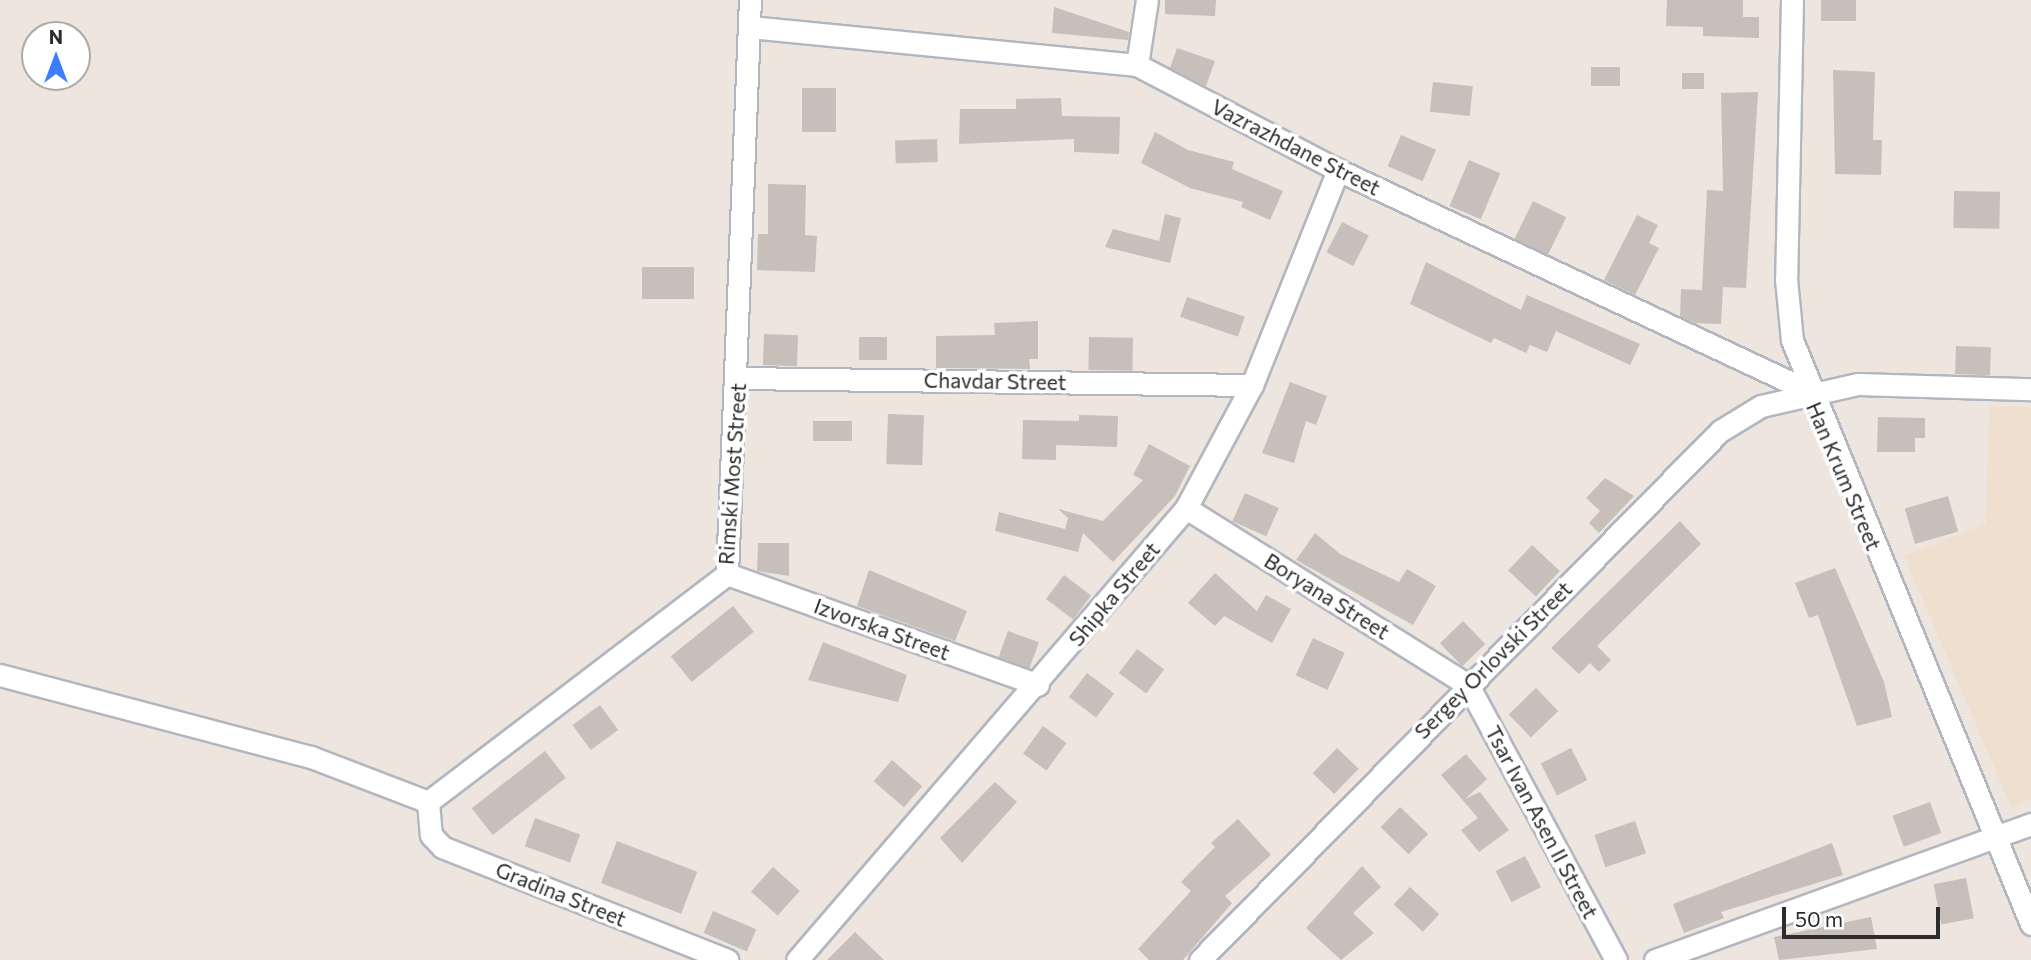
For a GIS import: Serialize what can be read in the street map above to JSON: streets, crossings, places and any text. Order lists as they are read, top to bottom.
{
  "streets": {
    "street": [
      "Vazrazhdane Street",
      "Chavdar Street",
      "Rimski Most Street",
      "Han Krum Street",
      "Shipka Street",
      "Boryana Street",
      "Izvorska Street",
      "Sergey Orlovski Street",
      "Tsar Ivan Asen II Street",
      "Gradina Street"
    ]
  },
  "crossings": [
    ["Vazrazhdane Street", "Rimski Most Street"],
    ["Vazrazhdane Street", "Han Krum Street"],
    ["Vazrazhdane Street", "Shipka Street"],
    ["Vazrazhdane Street", "Sergey Orlovski Street"],
    ["Chavdar Street", "Rimski Most Street"],
    ["Chavdar Street", "Shipka Street"],
    ["Rimski Most Street", "Izvorska Street"],
    ["Rimski Most Street", "Gradina Street"],
    ["Han Krum Street", "Sergey Orlovski Street"],
    ["Shipka Street", "Boryana Street"],
    ["Shipka Street", "Izvorska Street"],
    ["Boryana Street", "Sergey Orlovski Street"],
    ["Boryana Street", "Tsar Ivan Asen II Street"],
    ["Sergey Orlovski Street", "Tsar Ivan Asen II Street"]
  ],
  "scale_bar": "50 m",
  "north": "top"
}
